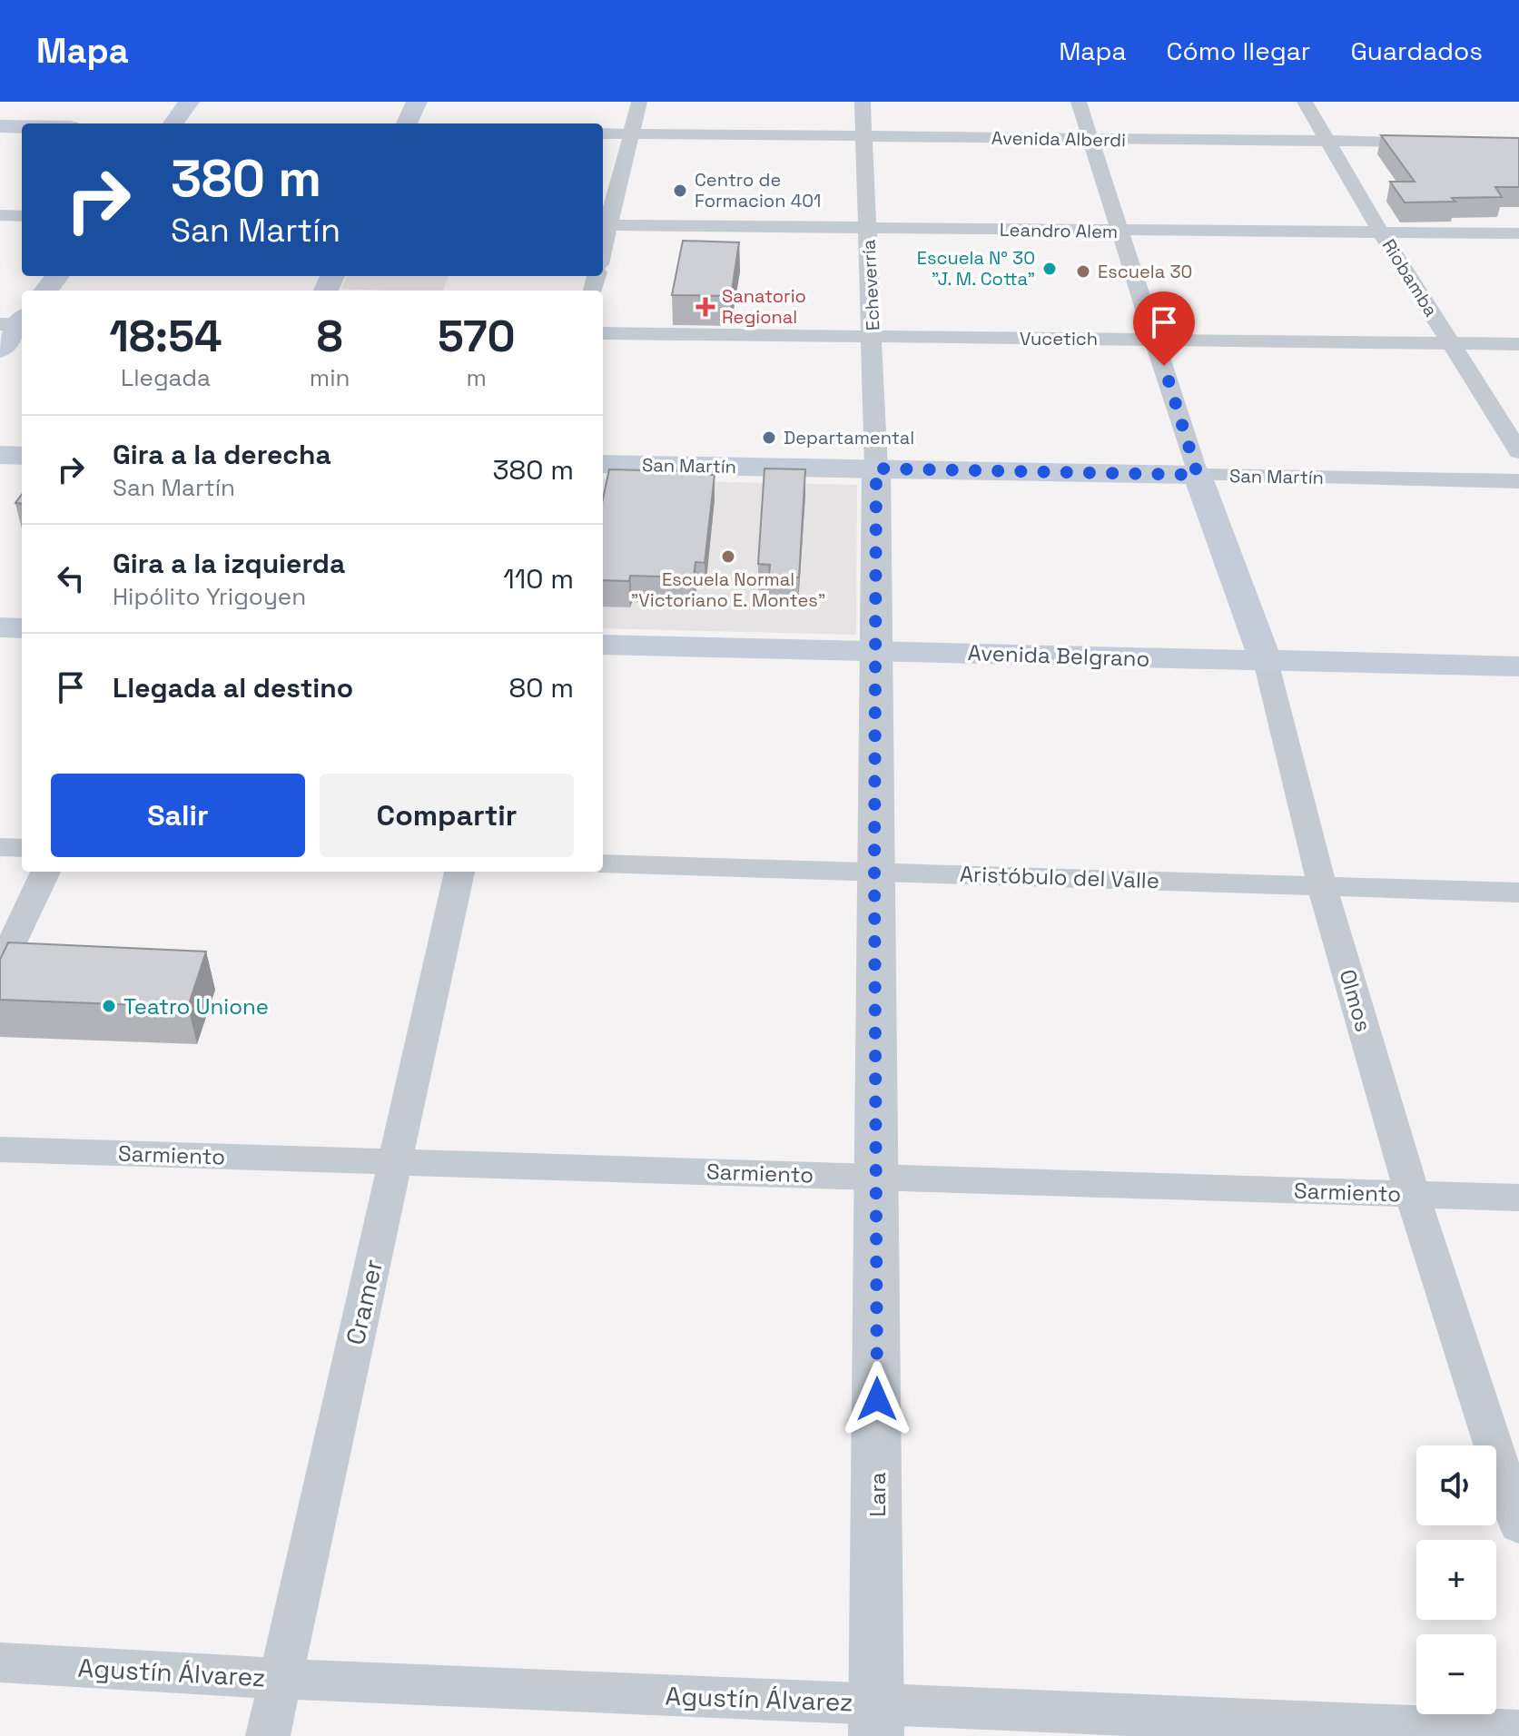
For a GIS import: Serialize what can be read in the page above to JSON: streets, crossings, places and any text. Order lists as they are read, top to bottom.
{
  "streets": {
    "main road": ["San Martín", "Avenida Belgrano", "Olmos"],
    "street": [
      "Avenida Alberdi",
      "Leandro Alem",
      "Riobamba",
      "Echeverría",
      "Vucetich",
      "Aristóbulo del Valle",
      "Sarmiento",
      "Cramer",
      "Lara",
      "Agustín Álvarez"
    ]
  },
  "crossings": [
    ["Avenida Alberdi", "Riobamba"],
    ["Avenida Alberdi", "Echeverría"],
    ["Leandro Alem", "Riobamba"],
    ["Leandro Alem", "Echeverría"],
    ["Riobamba", "Vucetich"],
    ["Echeverría", "Vucetich"],
    ["Echeverría", "San Martín"],
    ["Echeverría", "Lara"],
    ["San Martín", "Olmos"],
    ["San Martín", "Lara"],
    ["Avenida Belgrano", "Olmos"],
    ["Avenida Belgrano", "Lara"],
    ["Aristóbulo del Valle", "Olmos"],
    ["Aristóbulo del Valle", "Lara"],
    ["Olmos", "Sarmiento"],
    ["Sarmiento", "Cramer"],
    ["Sarmiento", "Lara"],
    ["Cramer", "Agustín Álvarez"],
    ["Lara", "Agustín Álvarez"]
  ],
  "places": {
    "other": [
      "Centro de Formacion 401",
      "Escuela N° 30 \"J. M. Cotta\"",
      "Escuela 30",
      "Departamental",
      "Escuela Normal \"Victoriano E. Montes\"",
      "Teatro Unione"
    ],
    "health": ["Sanatorio Regional"]
  },
  "page": {
    "header": "Mapa",
    "nav": ["Mapa", "Cómo llegar", "Guardados"],
    "turn": ["380 m", "San Martín"],
    "eta": [
      "18:54",
      "Llegada",
      "8",
      "min",
      "570",
      "m"
    ],
    "list": [
      {
        "name": "Gira a la derecha",
        "note": "San Martín",
        "value": "380 m"
      },
      {
        "name": "Gira a la izquierda",
        "note": "Hipólito Yrigoyen",
        "value": "110 m"
      },
      {
        "name": "Llegada al destino",
        "value": "80 m"
      }
    ],
    "buttons": ["Salir", "Compartir"],
    "map_buttons": ["+", "−"]
  }
}
